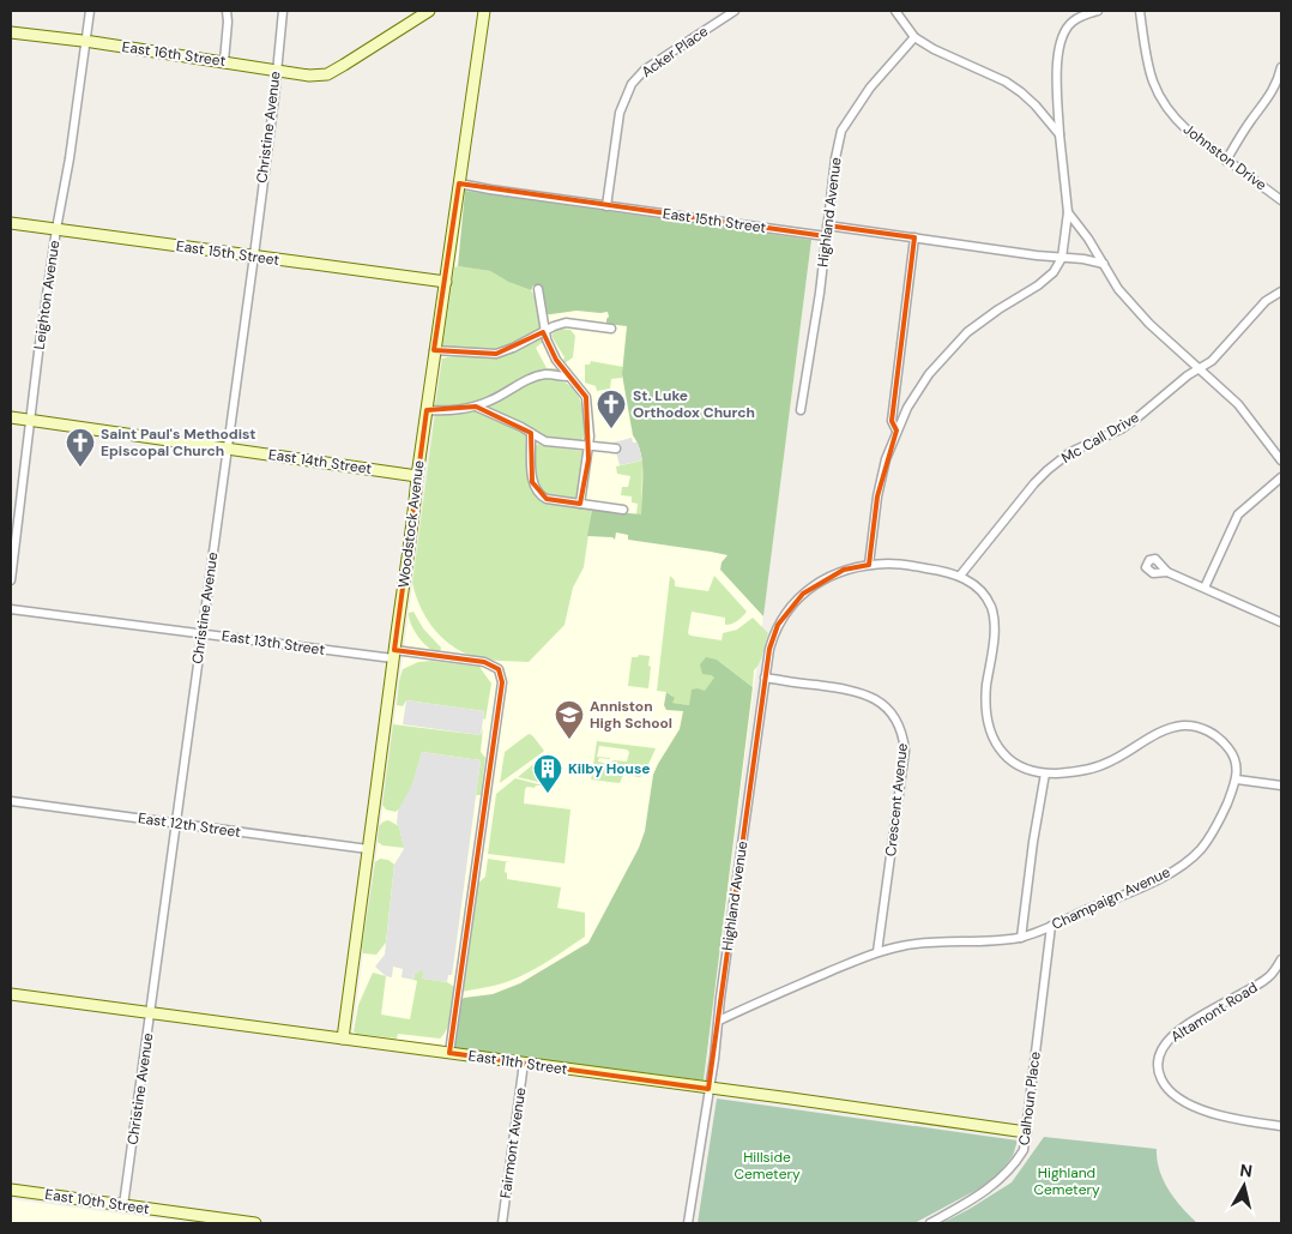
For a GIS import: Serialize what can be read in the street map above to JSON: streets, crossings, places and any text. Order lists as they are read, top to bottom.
{
  "streets": {
    "street": [
      "Acker Place",
      "East 16th Street",
      "Christine Avenue",
      "Johnston Drive",
      "Highland Avenue",
      "East 15th Street",
      "Leighton Avenue",
      "Mc Call Drive",
      "East 14th Street",
      "Woodstock Avenue",
      "East 13th Street",
      "Crescent Avenue",
      "East 12th Street",
      "Champaign Avenue",
      "Altamont Road",
      "East 11th Street",
      "Calhoun Place",
      "Fairmont Avenue",
      "East 10th Street"
    ]
  },
  "crossings": [
    ["Acker Place", "East 15th Street"],
    ["East 16th Street", "Christine Avenue"],
    ["East 16th Street", "Leighton Avenue"],
    ["Christine Avenue", "East 15th Street"],
    ["Christine Avenue", "East 14th Street"],
    ["Christine Avenue", "East 13th Street"],
    ["Christine Avenue", "East 12th Street"],
    ["Christine Avenue", "East 11th Street"],
    ["Christine Avenue", "East 10th Street"],
    ["Highland Avenue", "East 15th Street"],
    ["Highland Avenue", "Crescent Avenue"],
    ["Highland Avenue", "Champaign Avenue"],
    ["Highland Avenue", "East 11th Street"],
    ["East 15th Street", "Leighton Avenue"],
    ["East 15th Street", "Woodstock Avenue"],
    ["Leighton Avenue", "East 14th Street"],
    ["East 14th Street", "Woodstock Avenue"],
    ["Woodstock Avenue", "East 13th Street"],
    ["Woodstock Avenue", "East 12th Street"],
    ["Woodstock Avenue", "East 11th Street"],
    ["East 13th Street", "East 11th Street"],
    ["Crescent Avenue", "Champaign Avenue"],
    ["Champaign Avenue", "Calhoun Place"],
    ["East 11th Street", "Calhoun Place"],
    ["East 11th Street", "Fairmont Avenue"]
  ],
  "parks": ["Hillside Cemetery", "Highland Cemetery"],
  "places": {
    "church": ["St. Luke Orthodox Church", "Saint Paul's Methodist Episcopal Church"],
    "school or university": ["Anniston High School"],
    "building": ["Kilby House"]
  },
  "north": "top"
}
